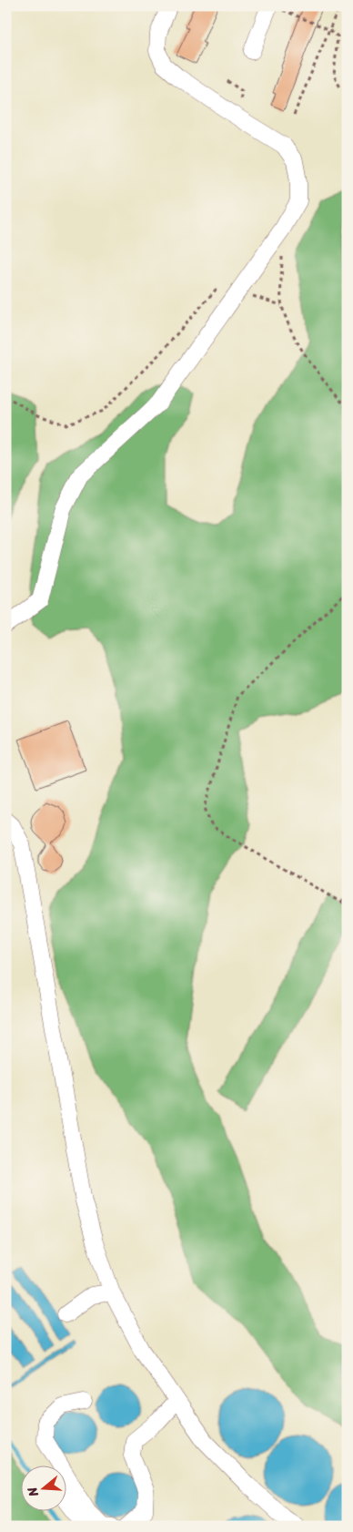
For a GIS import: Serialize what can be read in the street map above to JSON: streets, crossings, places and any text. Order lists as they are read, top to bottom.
{
  "north": "left"
}
